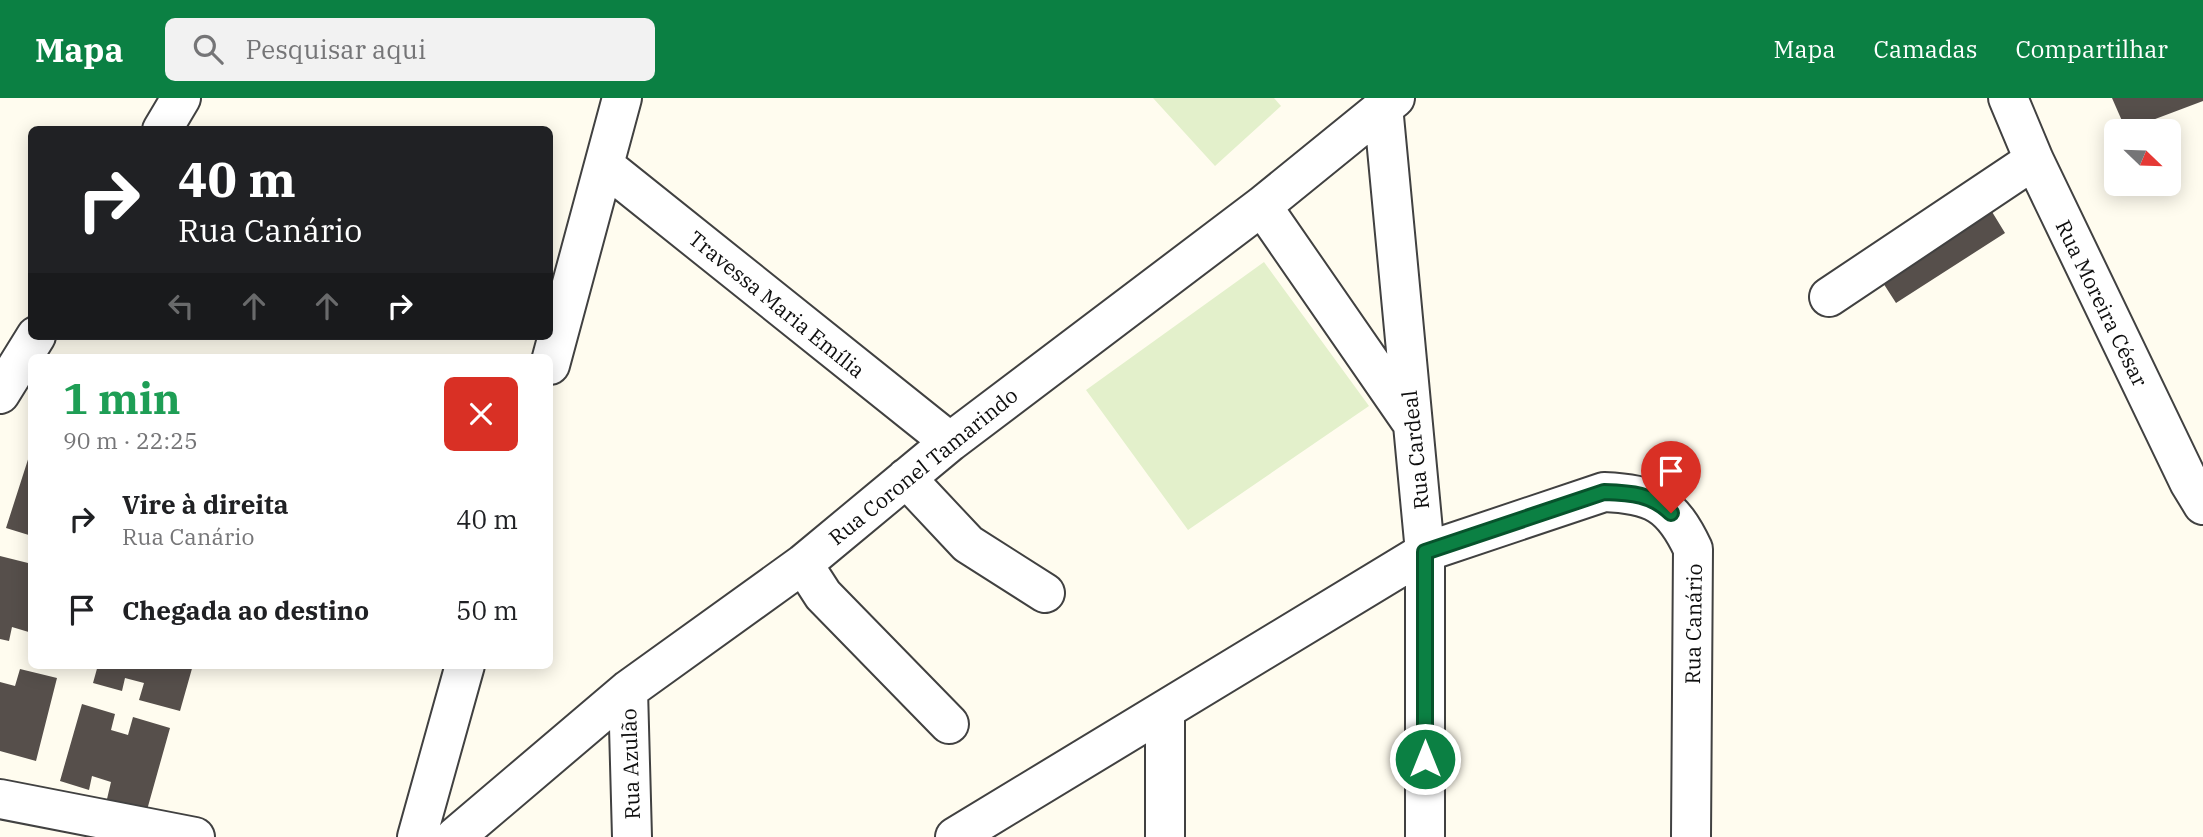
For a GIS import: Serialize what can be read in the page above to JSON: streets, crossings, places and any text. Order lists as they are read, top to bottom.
{
  "streets": {
    "street": [
      "Rua Moreira César",
      "Travessa Maria Emília",
      "Rua Cardeal",
      "Rua Coronel Tamarindo",
      "Rua Canário",
      "Rua Azulão"
    ]
  },
  "crossings": [
    ["Travessa Maria Emília", "Rua Coronel Tamarindo"],
    ["Rua Cardeal", "Rua Coronel Tamarindo"],
    ["Rua Cardeal", "Rua Canário"],
    ["Rua Coronel Tamarindo", "Rua Azulão"]
  ],
  "north": "bottom right",
  "page": {
    "header": "Mapa",
    "search": "Pesquisar aqui",
    "nav": ["Mapa", "Camadas", "Compartilhar"],
    "turn": ["40 m", "Rua Canário"],
    "heading": ["1 min", "90 m · 22:25"],
    "list": [
      {
        "name": "Vire à direita",
        "note": "Rua Canário",
        "value": "40 m"
      },
      {
        "name": "Chegada ao destino",
        "value": "50 m"
      }
    ]
  }
}
